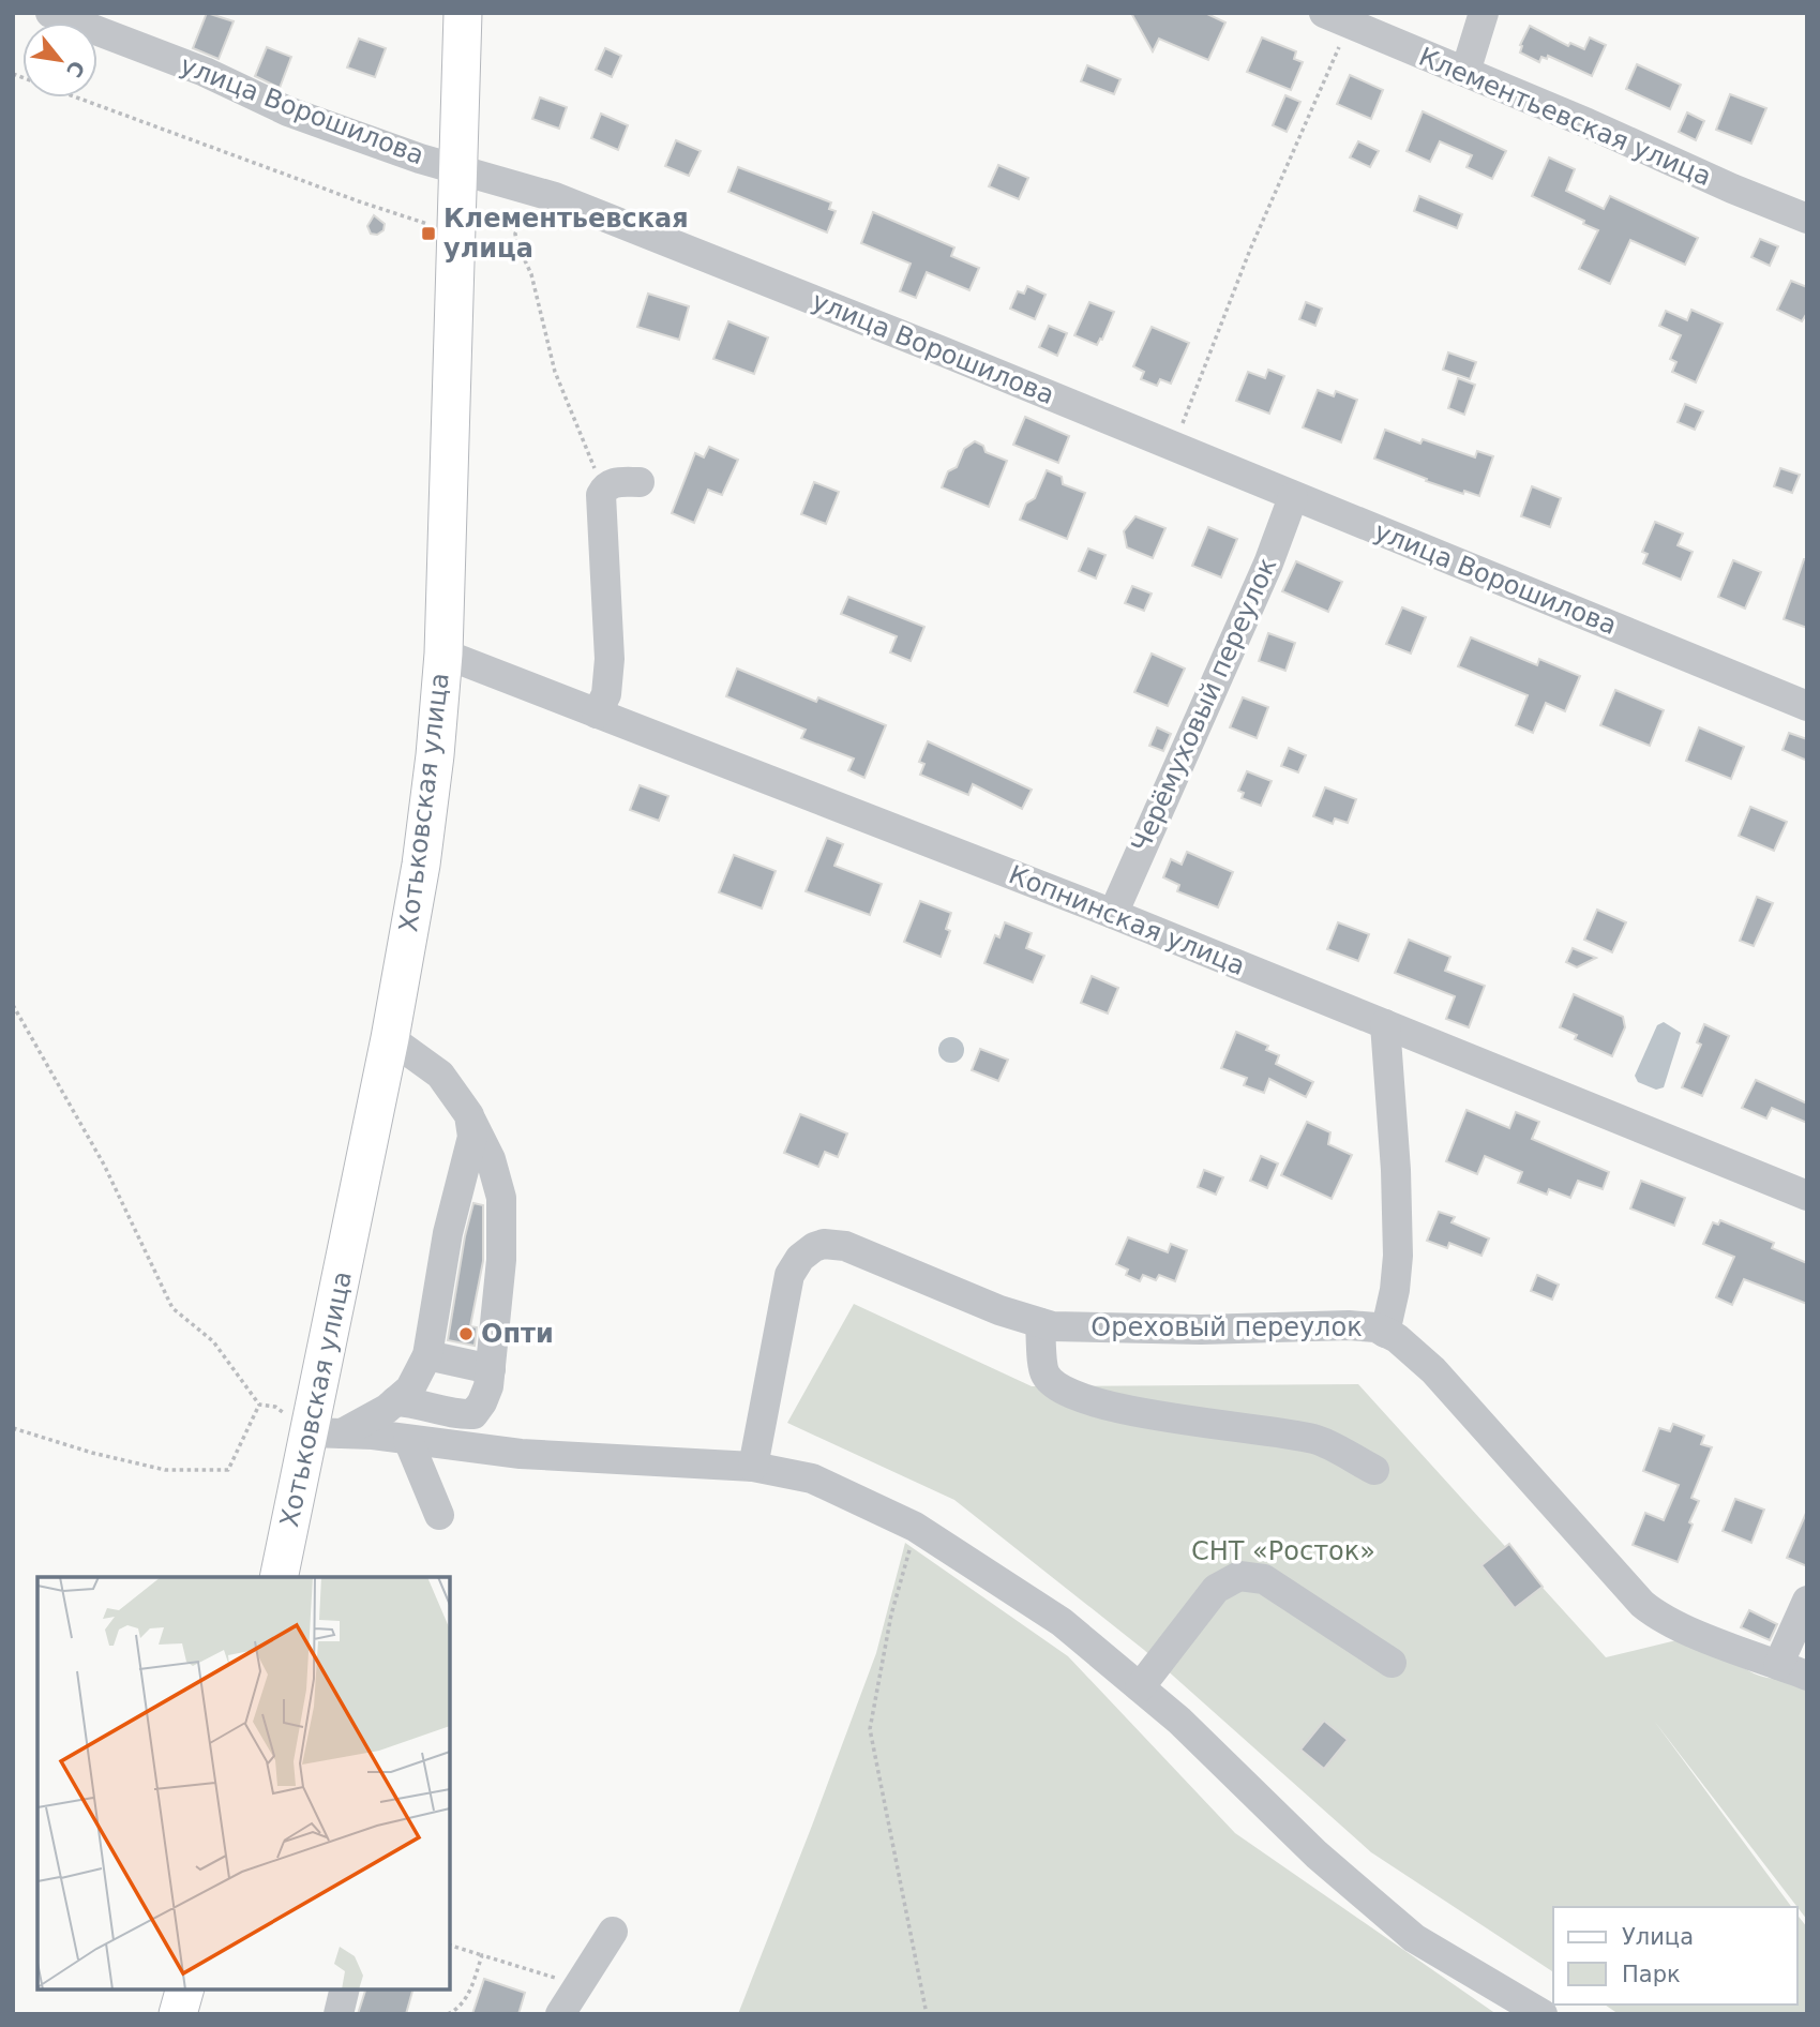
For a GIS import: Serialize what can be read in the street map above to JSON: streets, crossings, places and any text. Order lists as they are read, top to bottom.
{
  "streets": {
    "main road": ["Хотьковская улица"],
    "street": [
      "улица Ворошилова",
      "Клементьевская улица",
      "Черёмуховый переулок",
      "Копнинская улица",
      "Ореховый переулок"
    ]
  },
  "crossings": [
    ["улица Ворошилова", "Черёмуховый переулок"],
    ["улица Ворошилова", "Хотьковская улица"],
    ["Черёмуховый переулок", "Копнинская улица"],
    ["Хотьковская улица", "Копнинская улица"]
  ],
  "parks": ["СНТ «Росток»"],
  "places": {
    "transit": ["Клементьевская улица"],
    "other": ["Опти"]
  },
  "legend": ["Улица", "Парк"],
  "north": "bottom right"
}
